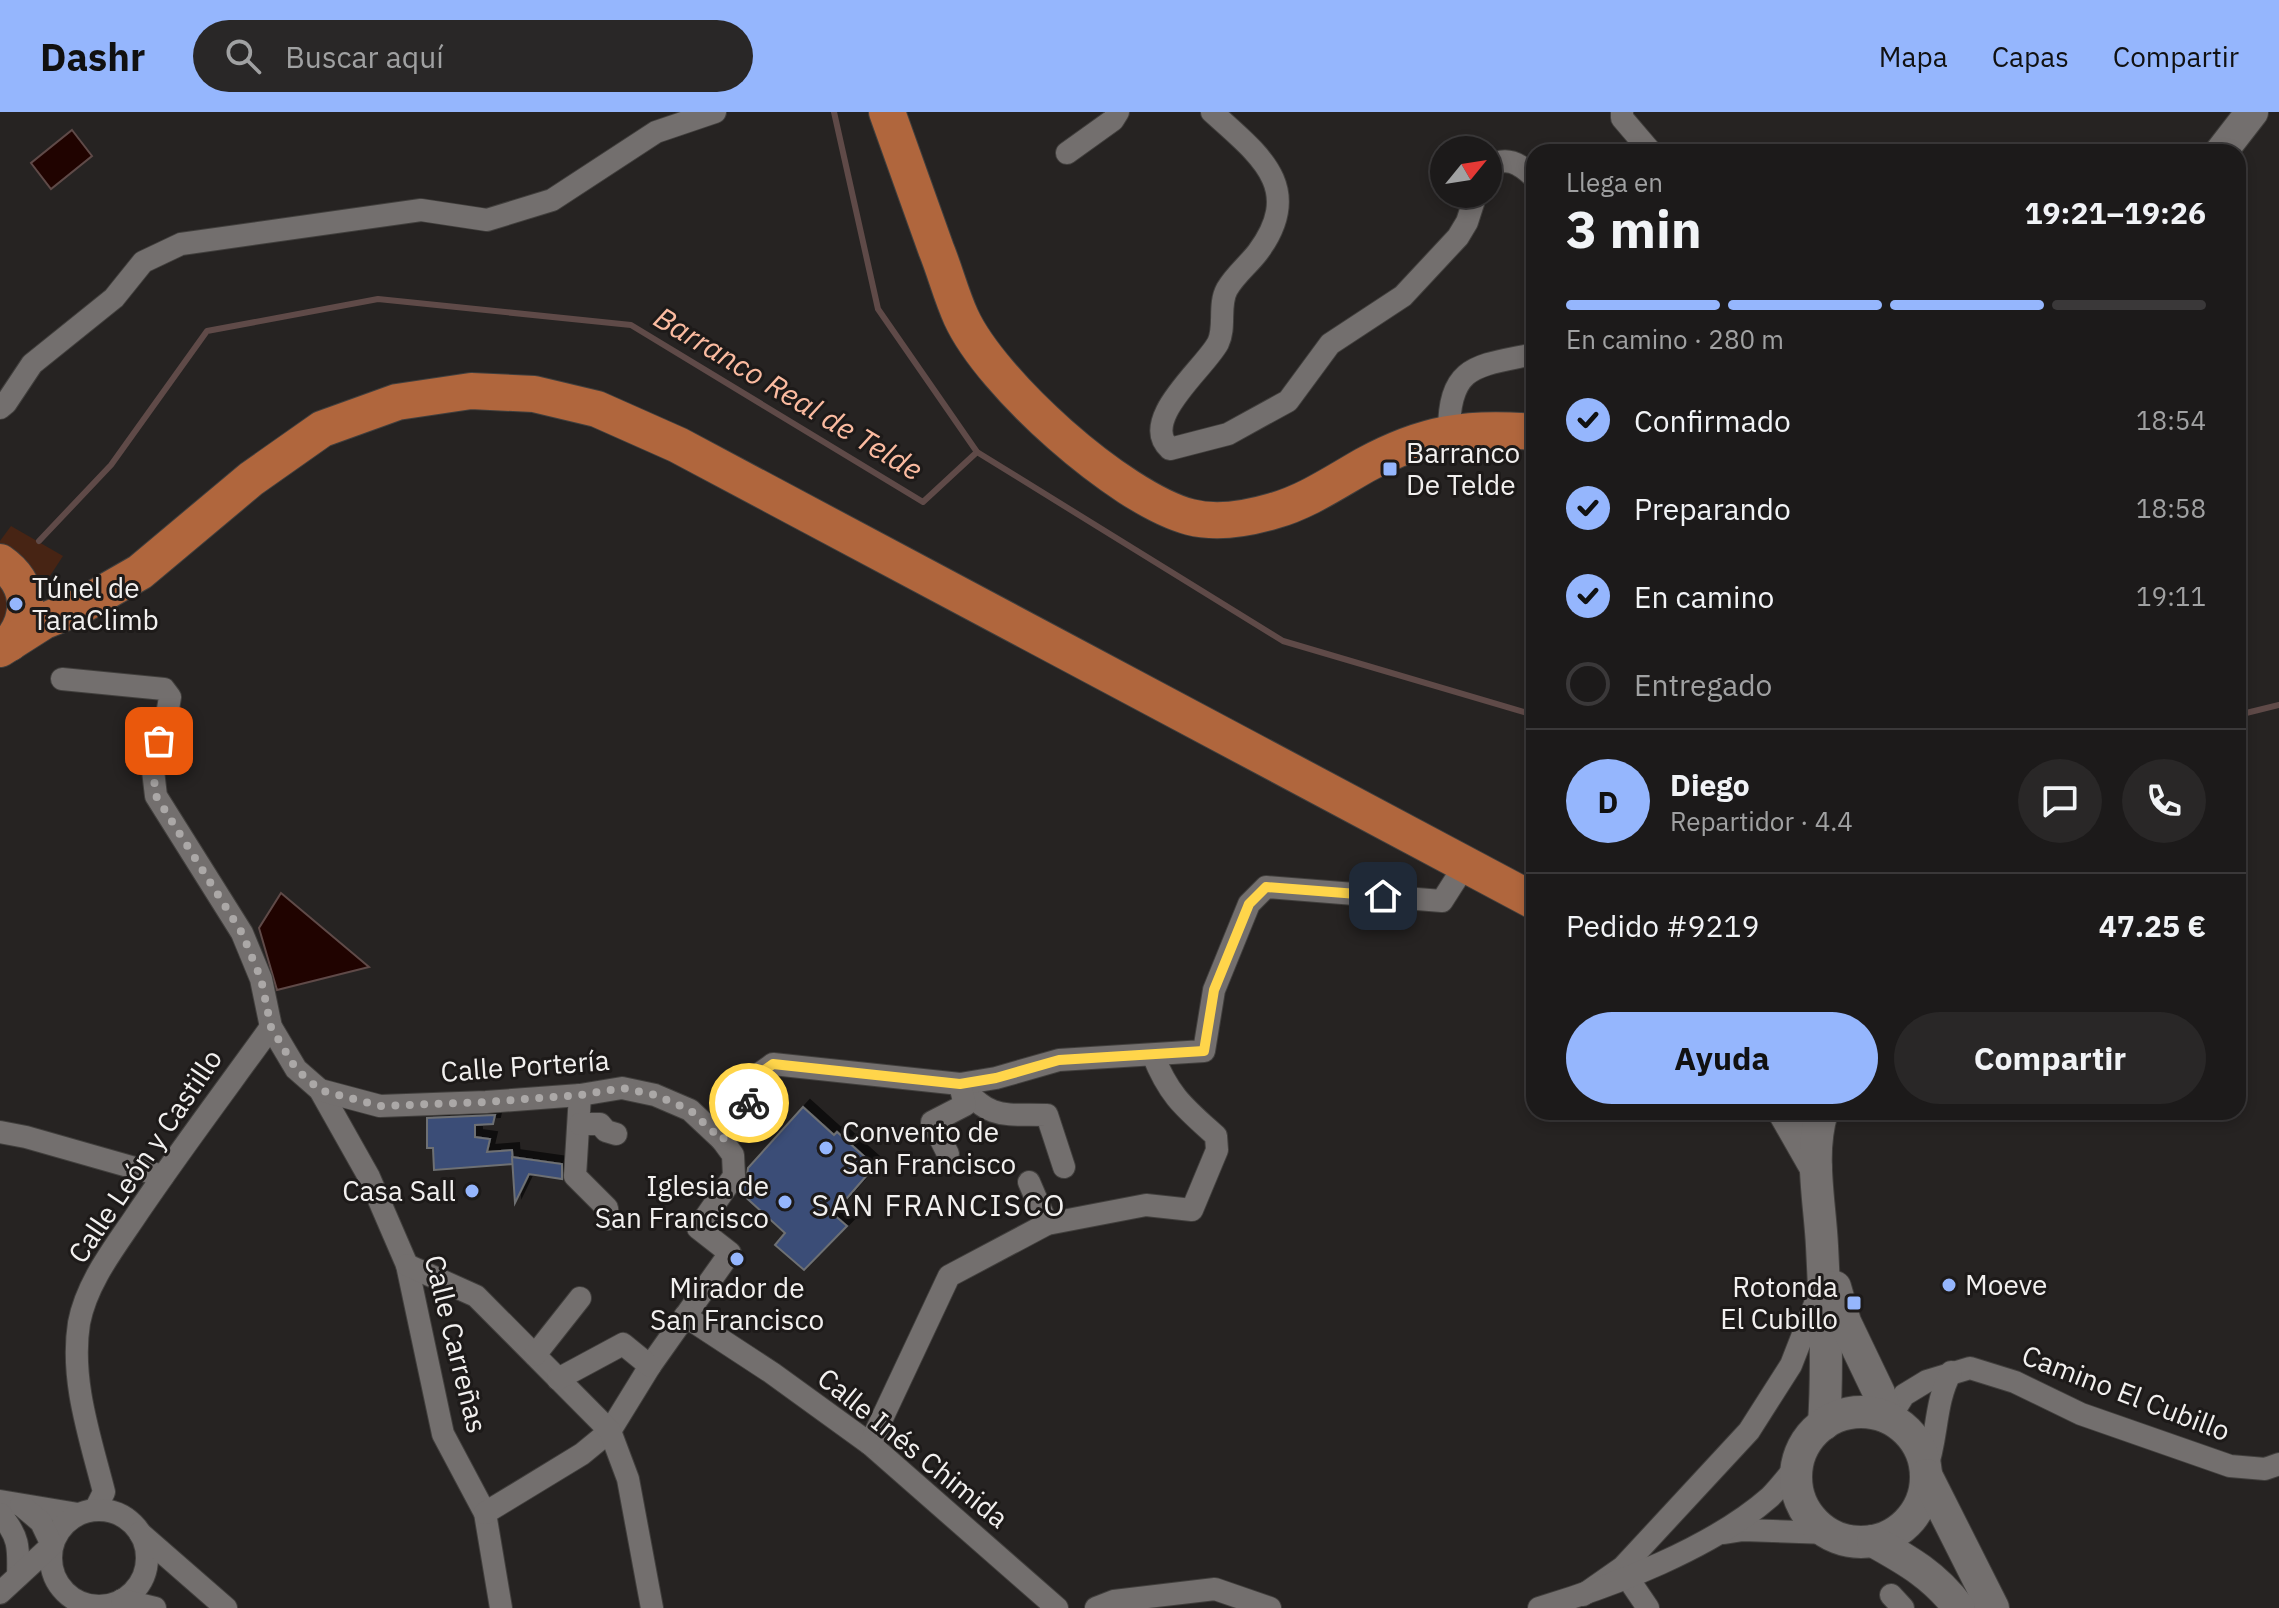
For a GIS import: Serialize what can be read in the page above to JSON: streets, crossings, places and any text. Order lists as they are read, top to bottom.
{
  "streets": {
    "street": [
      "Calle Portería",
      "Calle León y Castillo",
      "Calle Carreñas",
      "Camino El Cubillo",
      "Calle Inés Chimida"
    ]
  },
  "crossings": [
    ["Calle Portería", "Calle Carreñas"],
    ["Calle León y Castillo", "Calle Carreñas"]
  ],
  "districts": ["SAN FRANCISCO"],
  "water": ["Barranco Real de Telde"],
  "places": {
    "transit": ["Barranco De Telde", "Rotonda El Cubillo"],
    "other": [
      "Túnel de TaraClimb",
      "Convento de San Francisco",
      "Casa Sall",
      "Iglesia de San Francisco",
      "Mirador de San Francisco",
      "Moeve"
    ]
  },
  "north": "top right",
  "page": {
    "header": "Dashr",
    "search": "Buscar aquí",
    "nav": ["Mapa", "Capas", "Compartir"],
    "heading": ["3 min", "Llega en", "19:21–19:26"],
    "panel": [
      "Diego",
      "Repartidor · 4.4",
      "Pedido #9219",
      "47.25 €"
    ],
    "bar": "En camino · 280 m",
    "list": [
      ["Confirmado", "18:54"],
      ["Preparando", "18:58"],
      ["En camino", "19:11"],
      "Entregado"
    ],
    "round": "D",
    "buttons": ["Ayuda", "Compartir"]
  }
}
